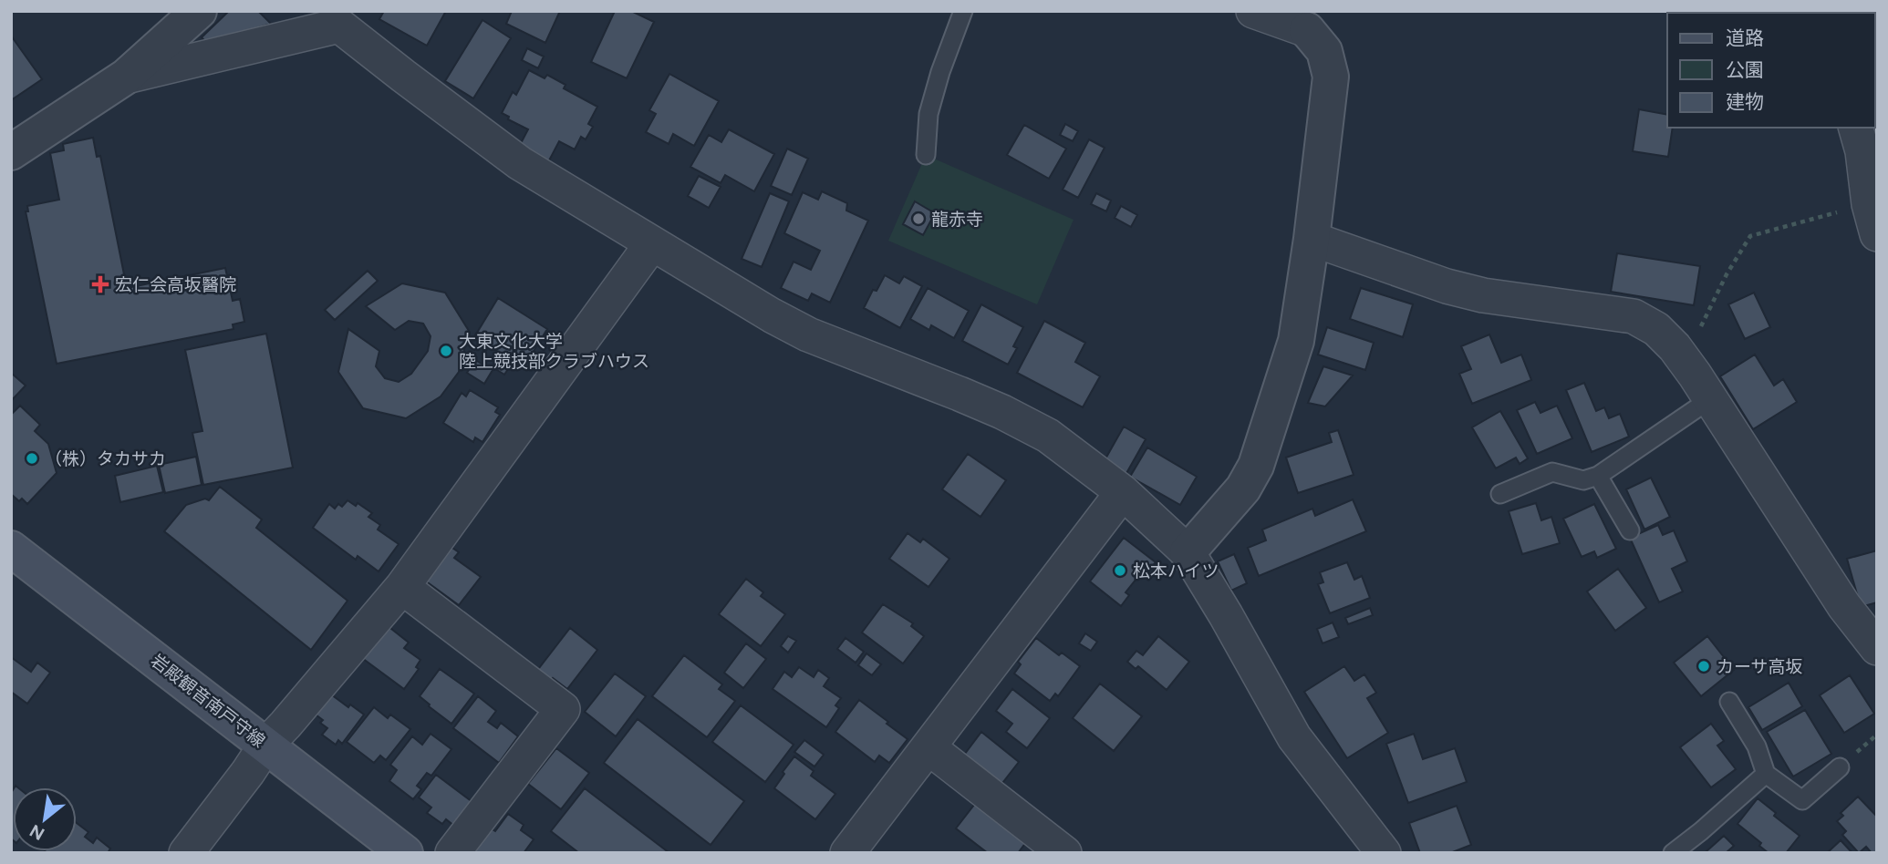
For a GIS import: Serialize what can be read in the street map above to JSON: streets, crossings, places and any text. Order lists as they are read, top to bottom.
{
  "streets": {
    "main road": ["岩殿観音南戸守線"]
  },
  "places": {
    "other": [
      "龍赤寺",
      "大東文化大学 陸上競技部クラブハウス",
      "（株）タカサカ",
      "松本ハイツ",
      "カーサ高坂"
    ],
    "health": ["宏仁会高坂醫院"]
  },
  "legend": ["道路", "公園", "建物"],
  "north": "bottom left"
}
